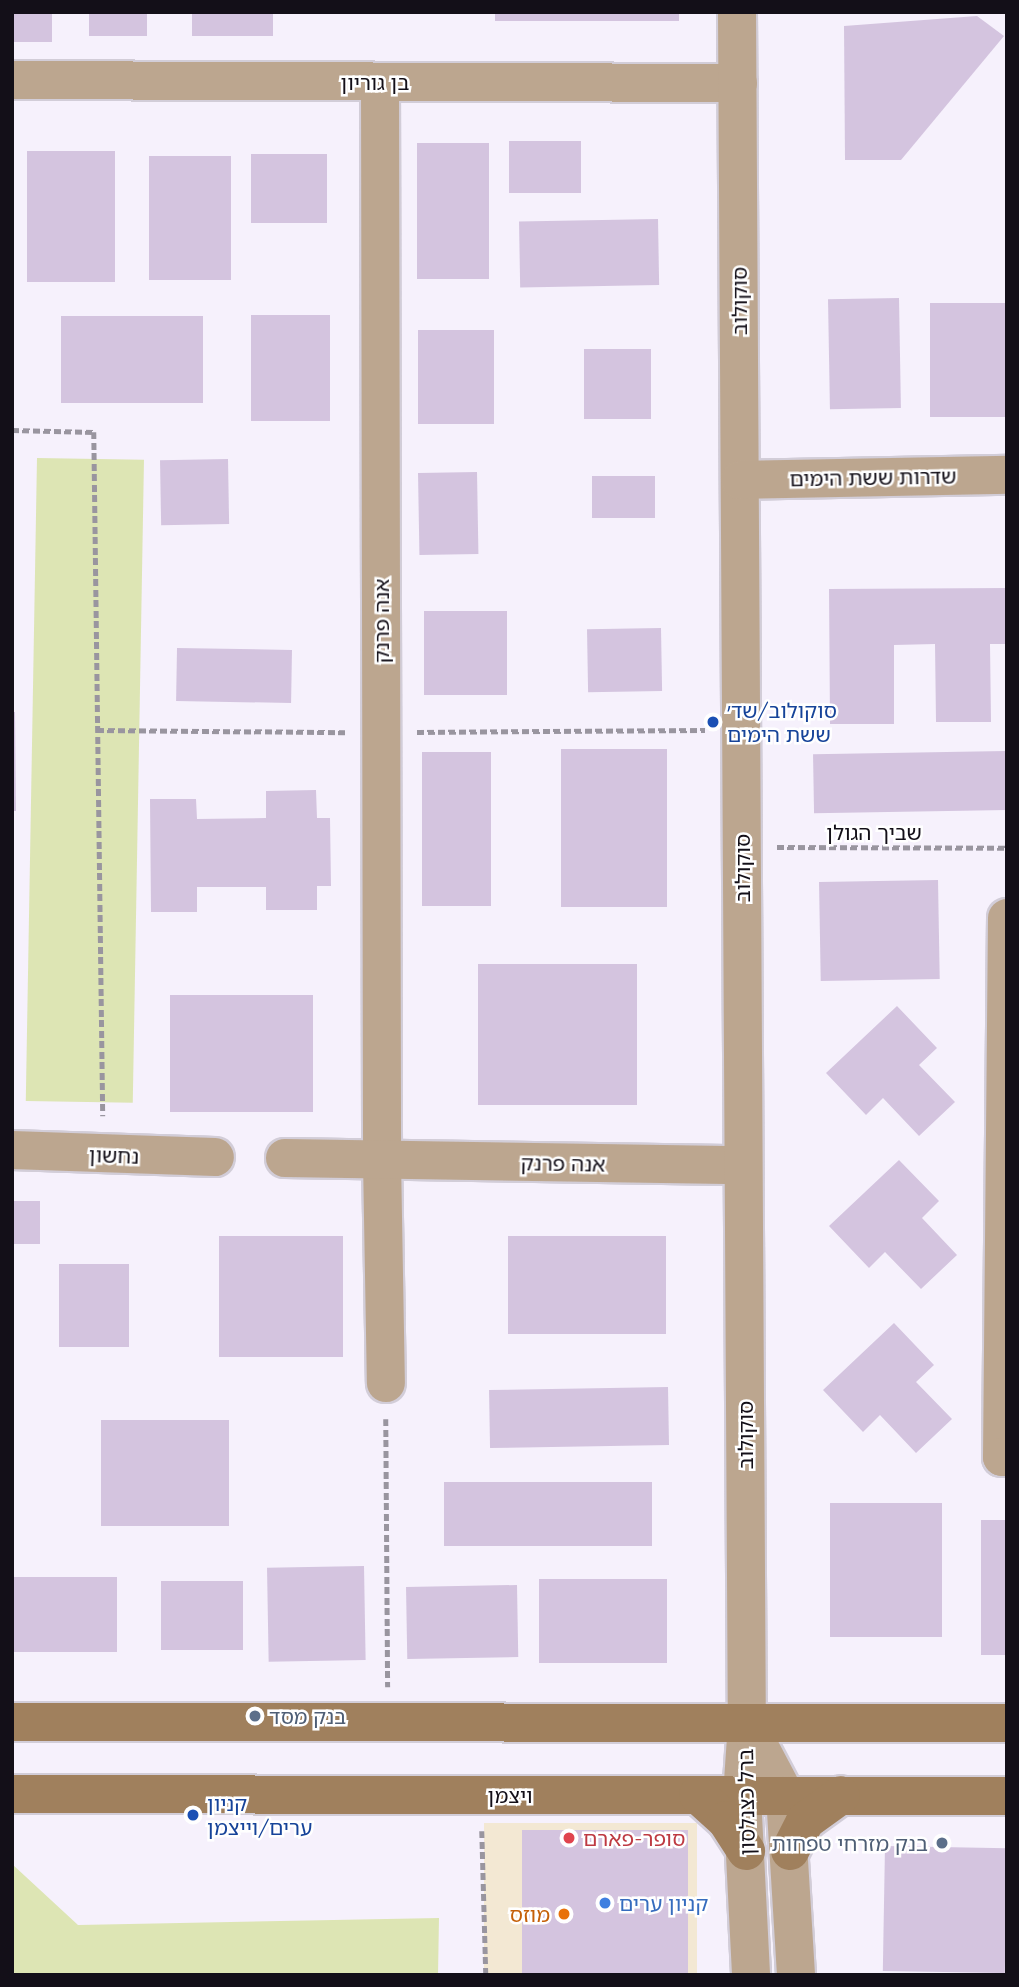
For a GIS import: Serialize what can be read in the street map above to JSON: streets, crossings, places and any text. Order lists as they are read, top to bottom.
{
  "streets": {
    "main road": ["ויצמן"],
    "street": [
      "בן גוריון",
      "סוקולוב",
      "שדרות ששת הימים",
      "אנה פרנק",
      "נחשון",
      "ברל כצנלסון"
    ],
    "path": ["שביך הגולן"]
  },
  "crossings": [
    ["בן גוריון", "סוקולוב"],
    ["בן גוריון", "אנה פרנק"],
    ["סוקולוב", "שדרות ששת הימים"],
    ["סוקולוב", "אנה פרנק"],
    ["סוקולוב", "שביך הגולן"],
    ["סוקולוב", "ברל כצנלסון"],
    ["ויצמן", "ברל כצנלסון"]
  ],
  "places": [
    "סוקולוב/שד׳ ששת הימים",
    "בנק מסד",
    "קניון ערים/וייצמן",
    "סופר-פארם",
    "בנק מזרחי טפחות",
    "קניון ערים",
    "מוזס"
  ]
}
